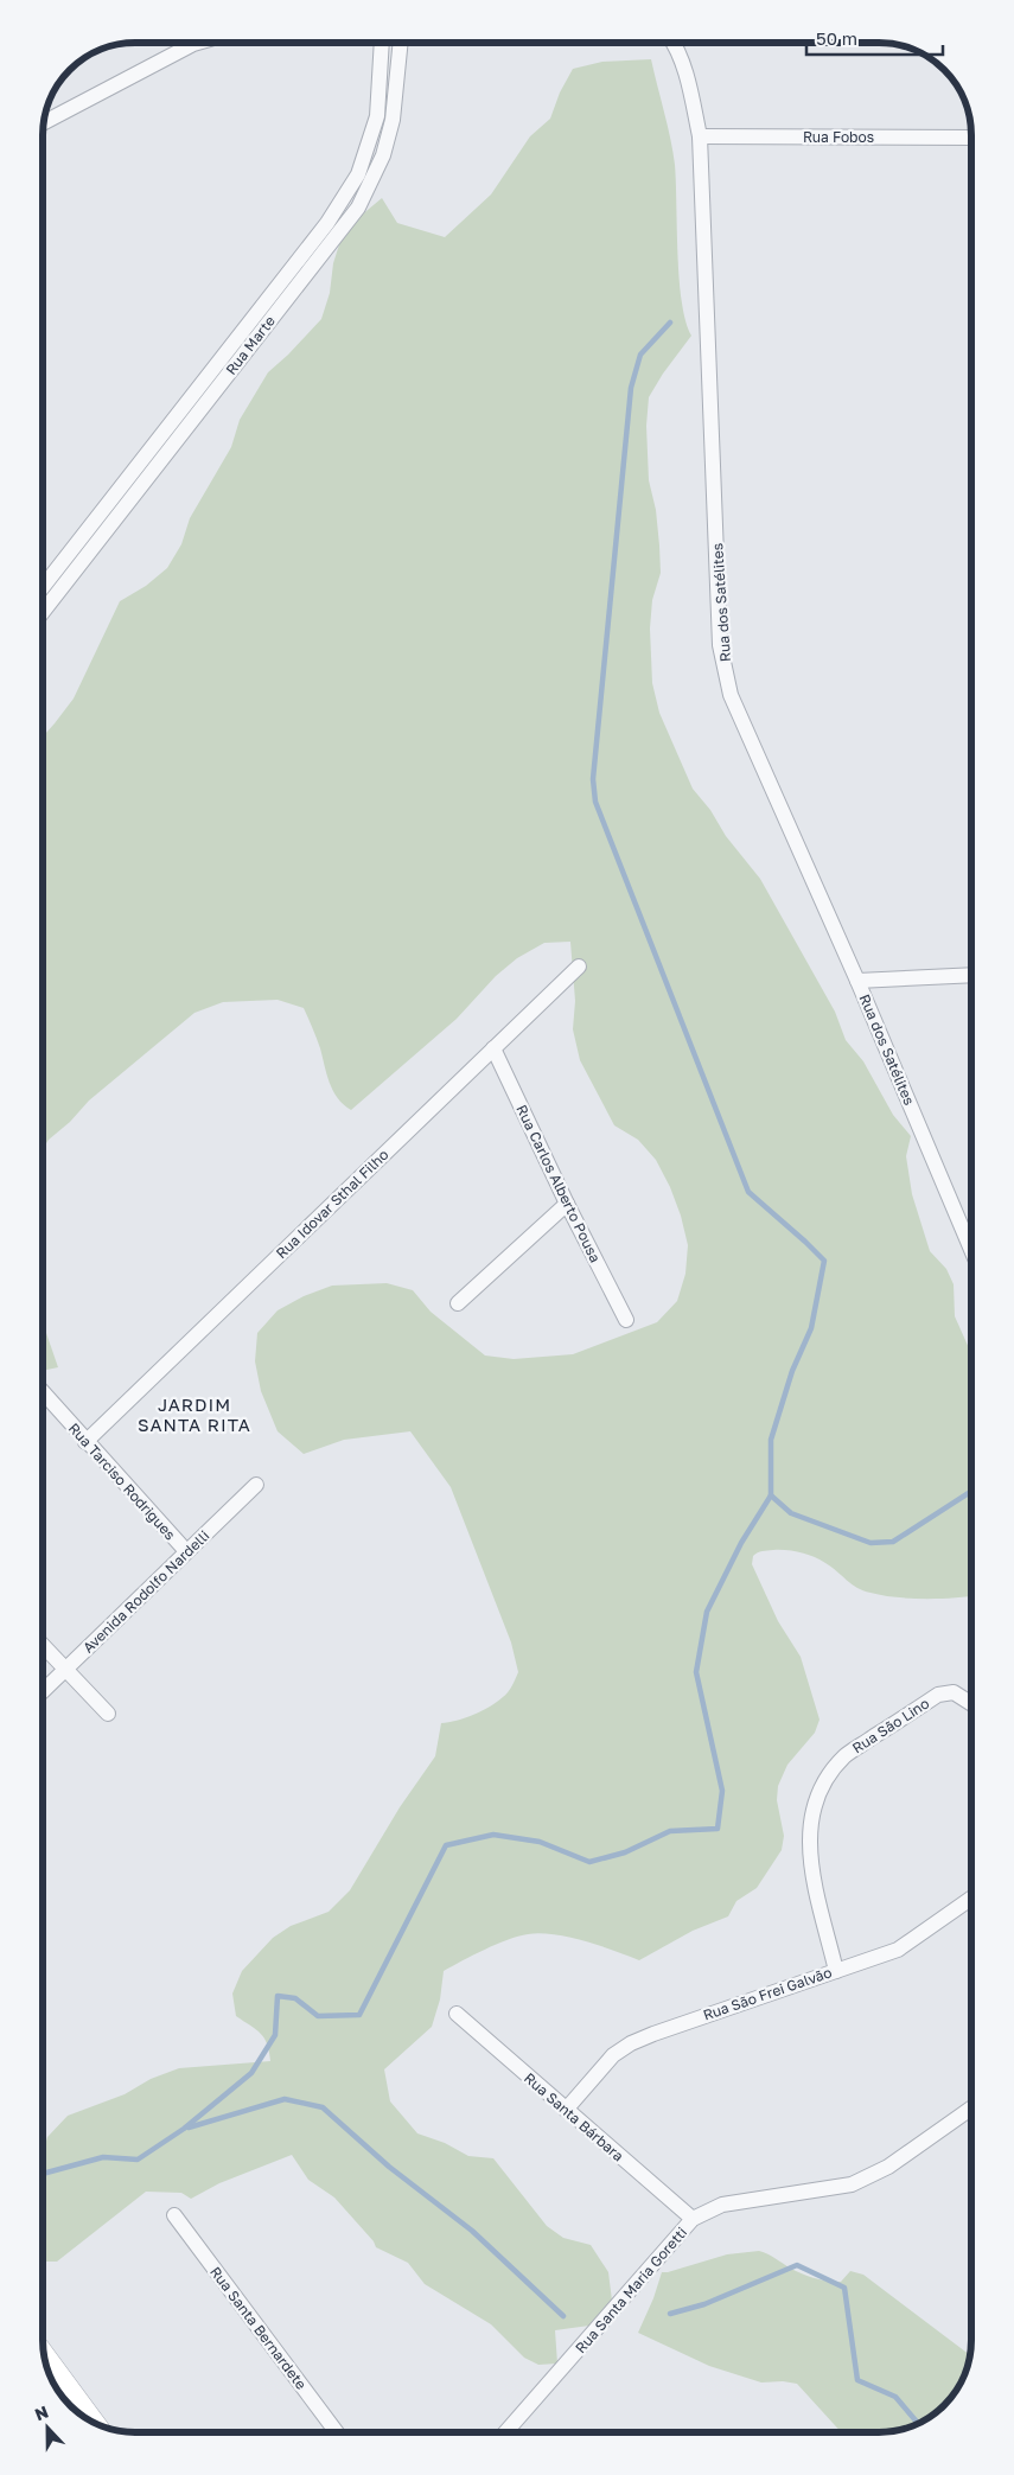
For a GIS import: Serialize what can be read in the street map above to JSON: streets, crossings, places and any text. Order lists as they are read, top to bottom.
{
  "streets": {
    "street": [
      "Rua Fobos",
      "Rua Marte",
      "Rua dos Satélites",
      "Rua Carlos Alberto Pousa",
      "Rua Idovar Sthal Filho",
      "Rua Tarciso Rodrigues",
      "Avenida Rodolfo Nardelli",
      "Rua São Lino",
      "Rua São Frei Galvão",
      "Rua Santa Bárbara",
      "Rua Santa Maria Goretti",
      "Rua Santa Bernardete"
    ]
  },
  "crossings": [
    ["Rua Fobos", "Rua dos Satélites"],
    ["Rua Carlos Alberto Pousa", "Rua Idovar Sthal Filho"],
    ["Rua Idovar Sthal Filho", "Rua Tarciso Rodrigues"],
    ["Rua Tarciso Rodrigues", "Avenida Rodolfo Nardelli"],
    ["Rua São Lino", "Rua São Frei Galvão"],
    ["Rua São Frei Galvão", "Rua Santa Bárbara"],
    ["Rua Santa Bárbara", "Rua Santa Maria Goretti"]
  ],
  "districts": ["JARDIM SANTA RITA"],
  "scale_bar": "50 m",
  "north": "top"
}
